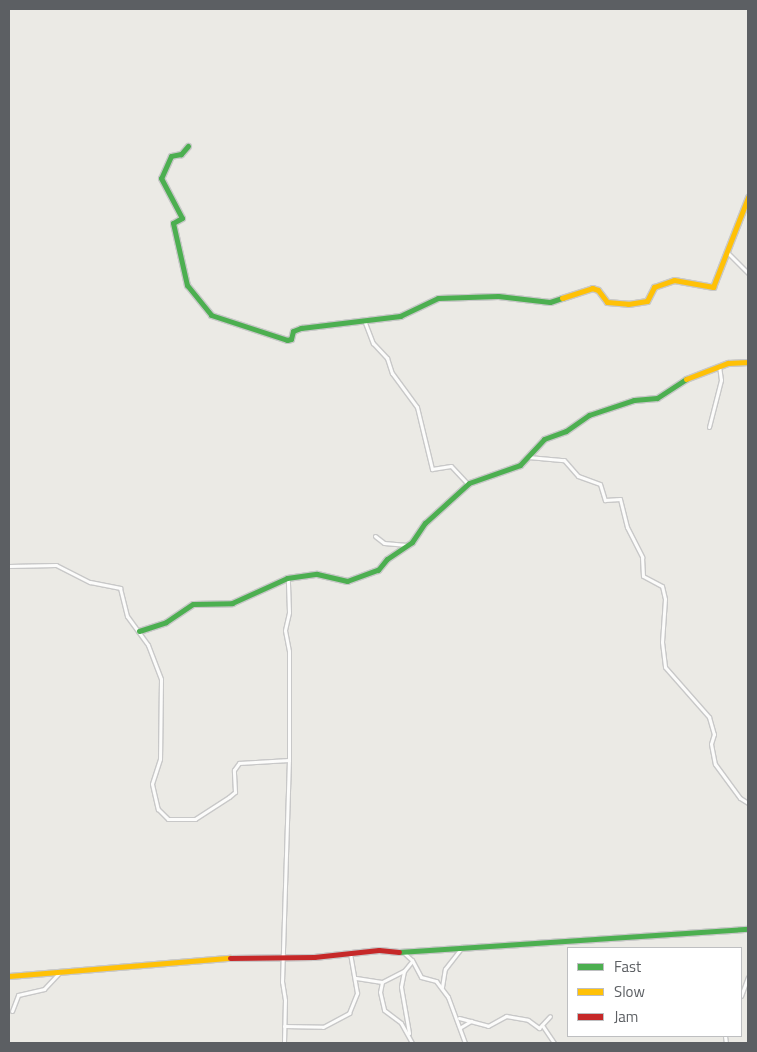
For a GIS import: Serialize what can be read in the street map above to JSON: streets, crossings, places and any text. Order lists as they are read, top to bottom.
{
  "legend": ["Fast", "Slow", "Jam"]
}
